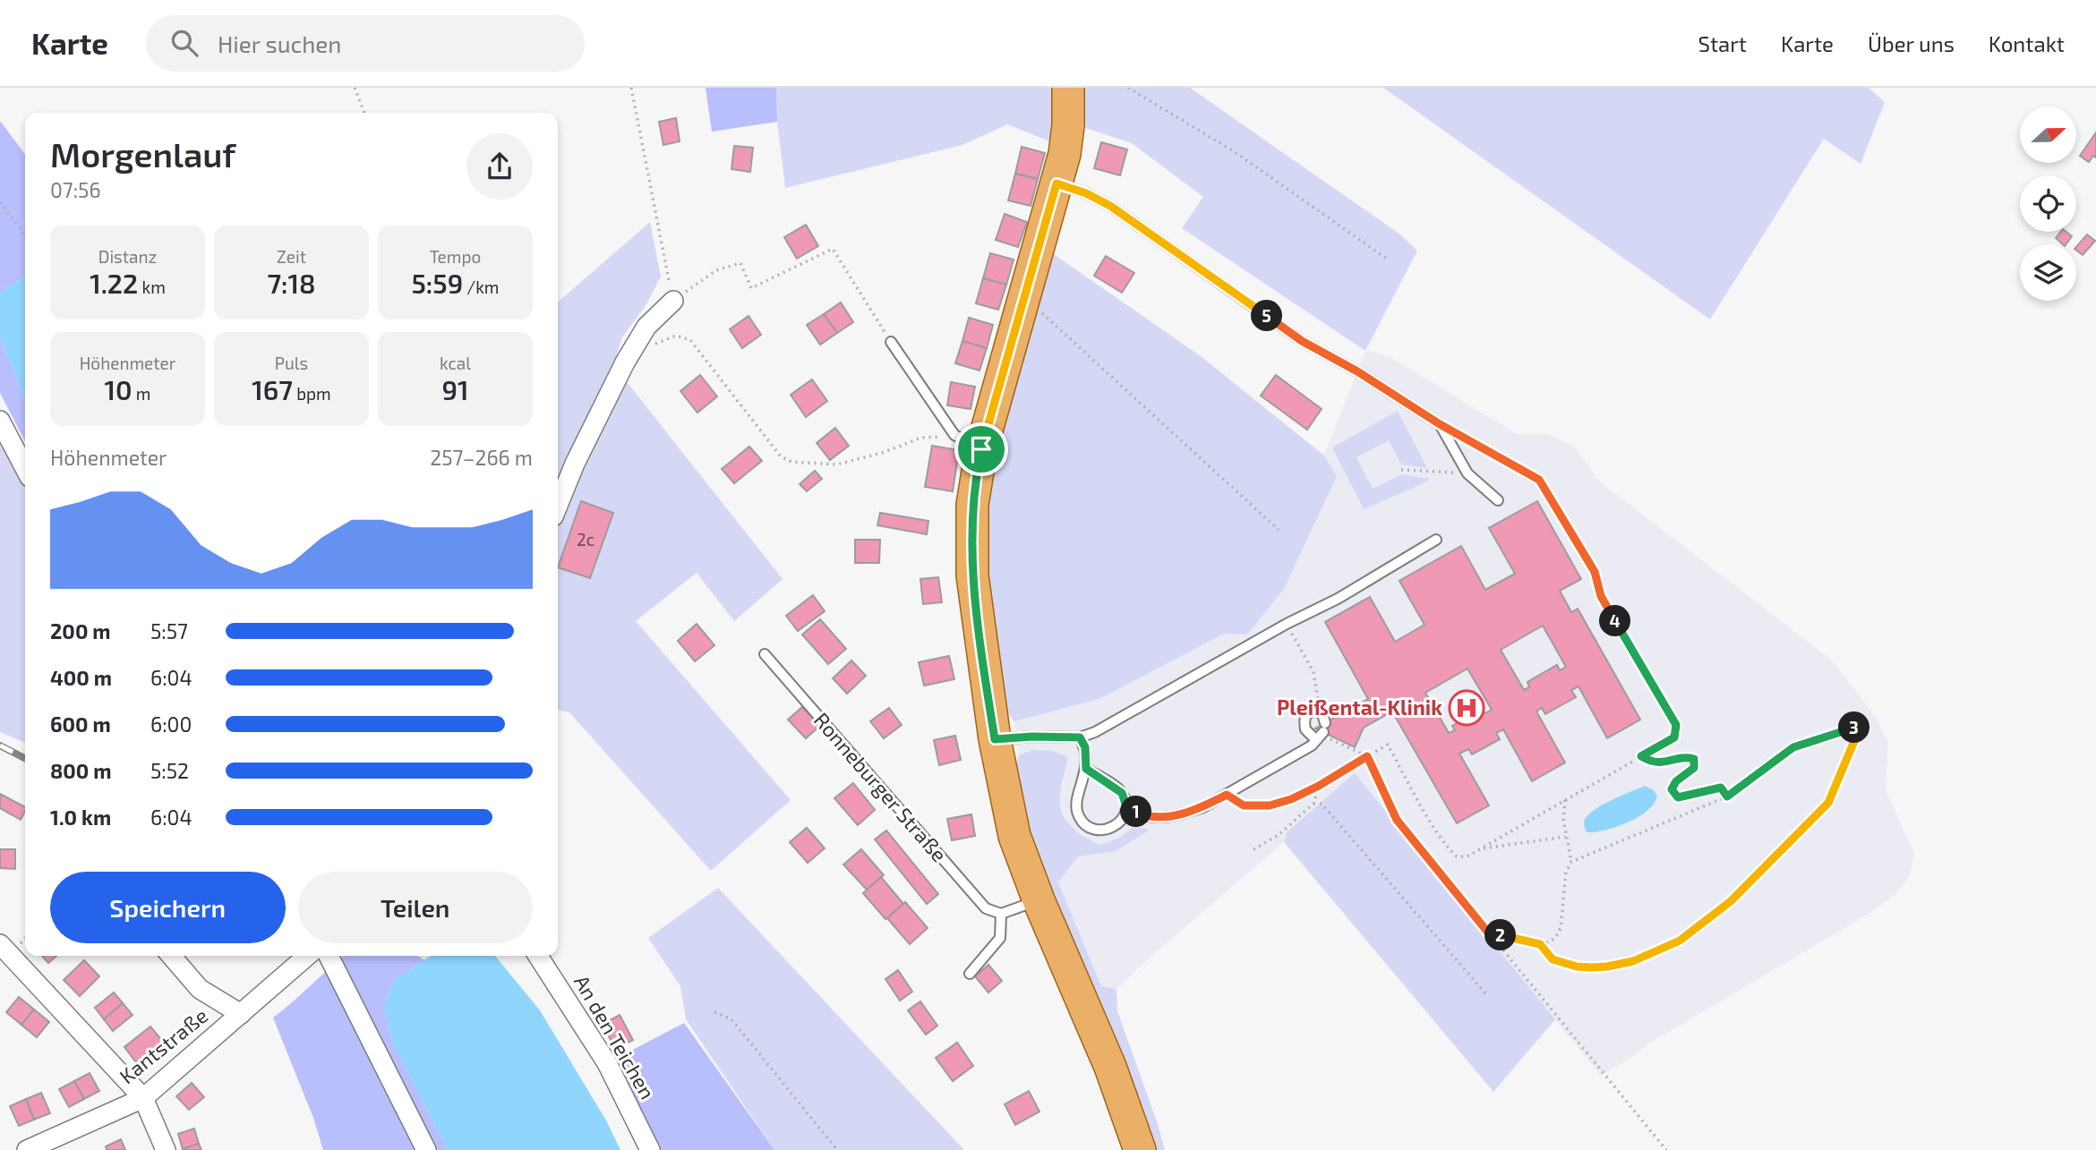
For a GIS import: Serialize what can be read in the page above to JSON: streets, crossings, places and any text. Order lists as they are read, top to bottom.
{
  "streets": {
    "street": ["An den Teichen", "Kantstraße"],
    "lane": ["Ronneburger Straße"]
  },
  "places": {
    "hospital": ["Pleißental-Klinik"]
  },
  "house_numbers": ["2c"],
  "north": "right",
  "page": {
    "header": "Karte",
    "search": "Hier suchen",
    "nav": [
      "Start",
      "Karte",
      "Über uns",
      "Kontakt"
    ],
    "heading": ["Morgenlauf", "07:56"],
    "stats": [
      ["Distanz", "1.22 km"],
      ["Zeit", "7:18"],
      ["Tempo", "5:59 /km"],
      ["Höhenmeter", "10 m"],
      ["Puls", "167 bpm"],
      ["kcal", "91"]
    ],
    "pins": [
      "5",
      "4",
      "3",
      "1",
      "2"
    ],
    "chart": ["Höhenmeter", "257–266 m"],
    "list": [
      {
        "name": "200 m",
        "note": "5:57"
      },
      {
        "name": "400 m",
        "note": "6:04"
      },
      {
        "name": "600 m",
        "note": "6:00"
      },
      {
        "name": "800 m",
        "note": "5:52"
      },
      {
        "name": "1.0 km",
        "note": "6:04"
      }
    ],
    "buttons": ["Speichern", "Teilen"]
  }
}
